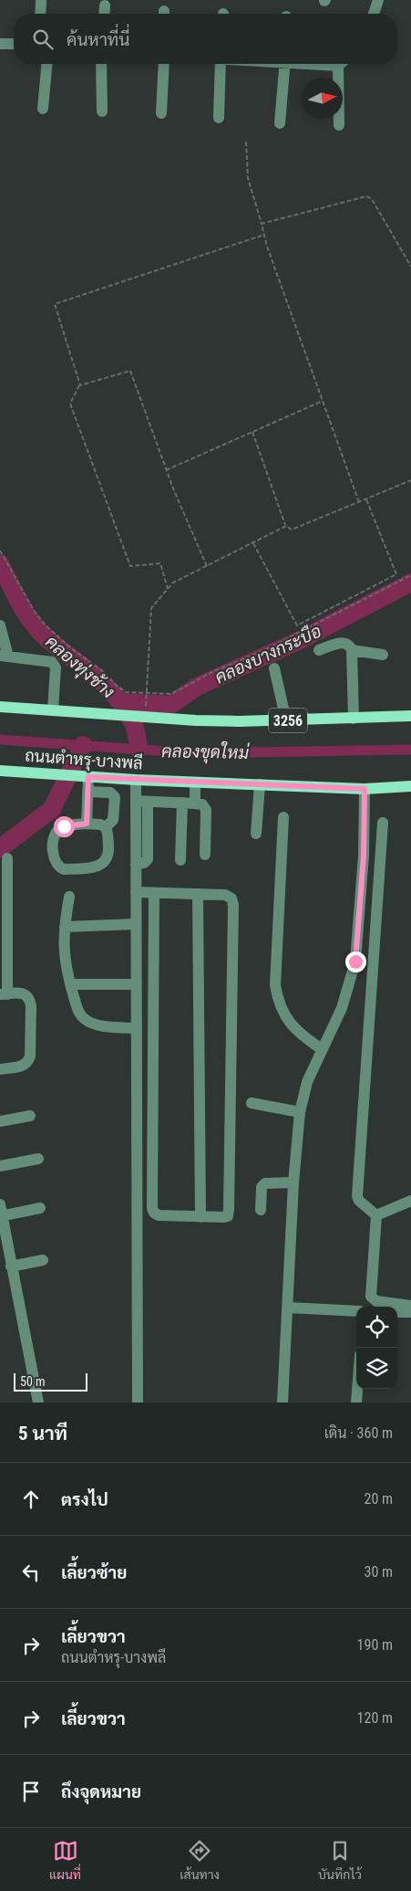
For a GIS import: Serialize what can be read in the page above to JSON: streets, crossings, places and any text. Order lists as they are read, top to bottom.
{
  "streets": {
    "main road": ["3256", "ถนนตำหรุ-บางพลี"]
  },
  "water": ["คลองบางกระบือ", "คลองทุ่งช้าง", "คลองขุดใหม่"],
  "scale_bar": "50 m",
  "north": "right",
  "page": {
    "search": "ค้นหาที่นี่",
    "scale": "50 m",
    "heading": ["5 นาที", "เดิน · 360 m"],
    "list": [
      ["ตรงไป", "20 m"],
      ["เลี้ยวซ้าย", "30 m"],
      ["เลี้ยวขวา", "ถนนตำหรุ-บางพลี", "190 m"],
      ["เลี้ยวขวา", "120 m"],
      "ถึงจุดหมาย"
    ],
    "nav": ["แผนที่", "เส้นทาง", "บันทึกไว้"]
  }
}
